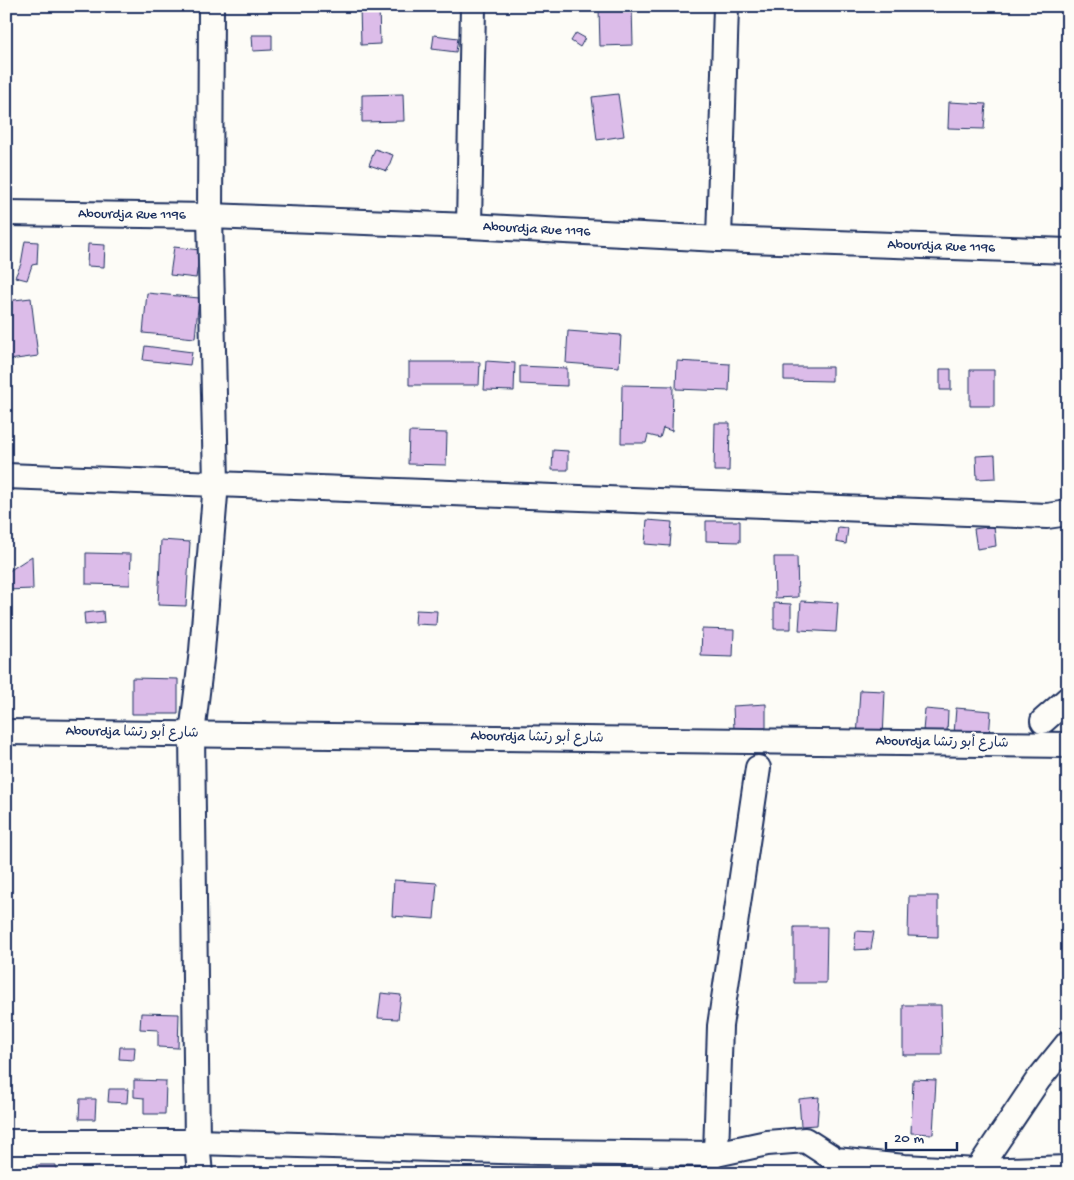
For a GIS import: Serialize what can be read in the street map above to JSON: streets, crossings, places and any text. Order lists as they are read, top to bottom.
{
  "streets": {
    "street": ["Abourdja Rue 1196", "Abourdja شارع أبو رتشا"]
  },
  "scale_bar": "20 m"
}
